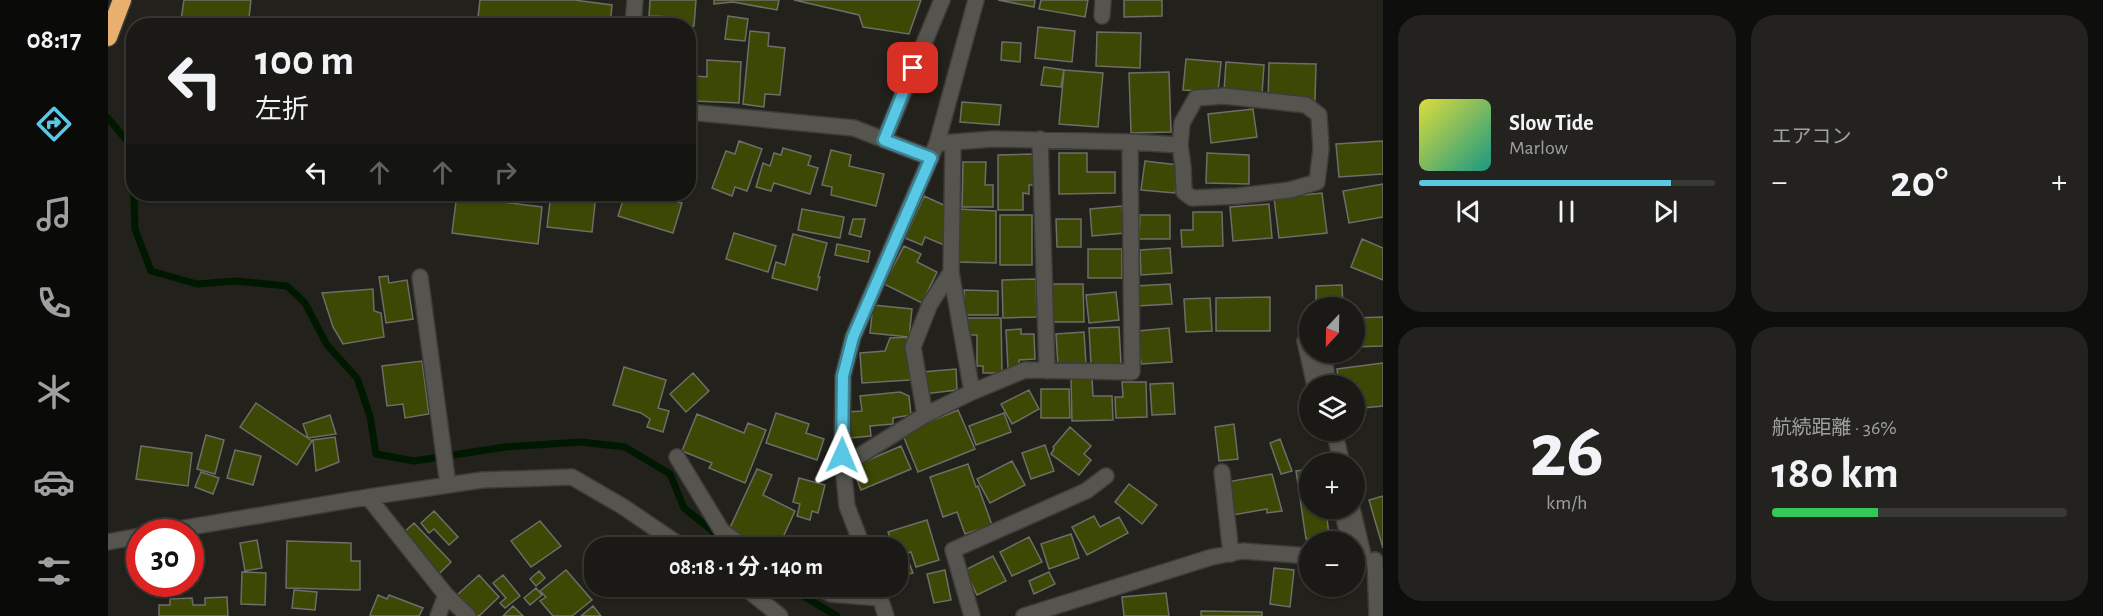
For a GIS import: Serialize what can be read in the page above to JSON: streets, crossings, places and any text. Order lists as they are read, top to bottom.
{
  "north": "bottom",
  "page": {
    "tabs": "08:17",
    "tile": [
      "エアコン",
      ["26", "km/h"],
      ["航続距離 · 36%", "180 km"]
    ],
    "turn": ["100 m", "左折"],
    "song": ["Slow Tide", "Marlow"],
    "heat": ["−", "20°", "+"],
    "map_buttons": ["+", "−"],
    "limit": "30",
    "trip": "08:18 · 1 分 · 140 m"
  }
}
